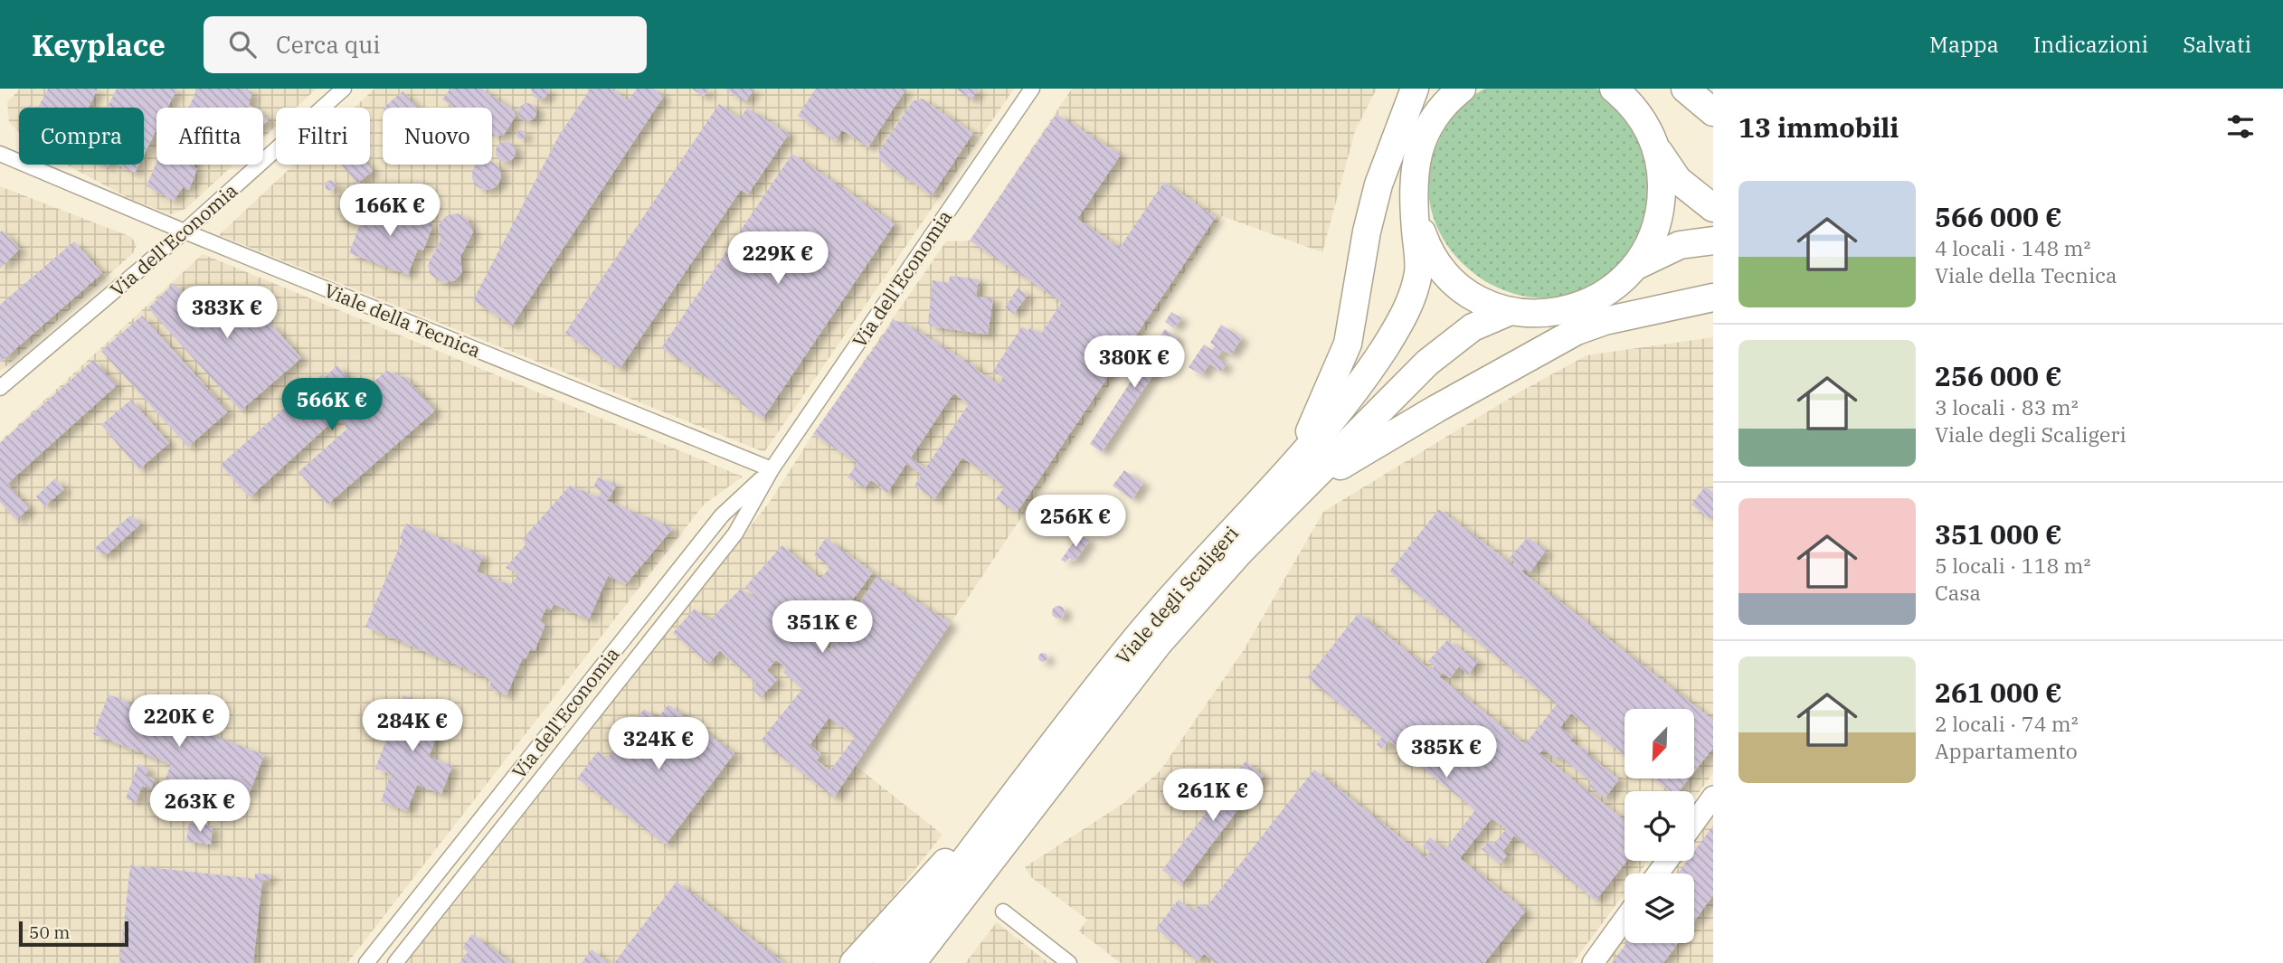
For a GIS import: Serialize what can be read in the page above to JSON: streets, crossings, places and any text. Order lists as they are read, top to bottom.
{
  "streets": {
    "highway": ["Viale degli Scaligeri"],
    "street": ["Via dell'Economia", "Viale della Tecnica"]
  },
  "crossings": [
    ["Via dell'Economia", "Viale della Tecnica"]
  ],
  "scale_bar": "50 m",
  "north": "bottom left",
  "page": {
    "header": "Keyplace",
    "search": "Cerca qui",
    "nav": ["Mappa", "Indicazioni", "Salvati"],
    "heading": "13 immobili",
    "chip": [
      "Compra",
      "Affitta",
      "Filtri",
      "Nuovo"
    ],
    "list": [
      {
        "name": "566 000 €",
        "note": "4 locali · 148 m² · Viale della Tecnica"
      },
      {
        "name": "256 000 €",
        "note": "3 locali · 83 m² · Viale degli Scaligeri"
      },
      {
        "name": "351 000 €",
        "note": "5 locali · 118 m² · Casa"
      },
      {
        "name": "261 000 €",
        "note": "2 locali · 74 m² · Appartamento"
      }
    ],
    "price": [
      "166K €",
      "229K €",
      "383K €",
      "380K €",
      "566K €",
      "256K €",
      "351K €",
      "220K €",
      "284K €",
      "324K €",
      "385K €",
      "261K €",
      "263K €"
    ],
    "scale": "50 m"
  }
}
